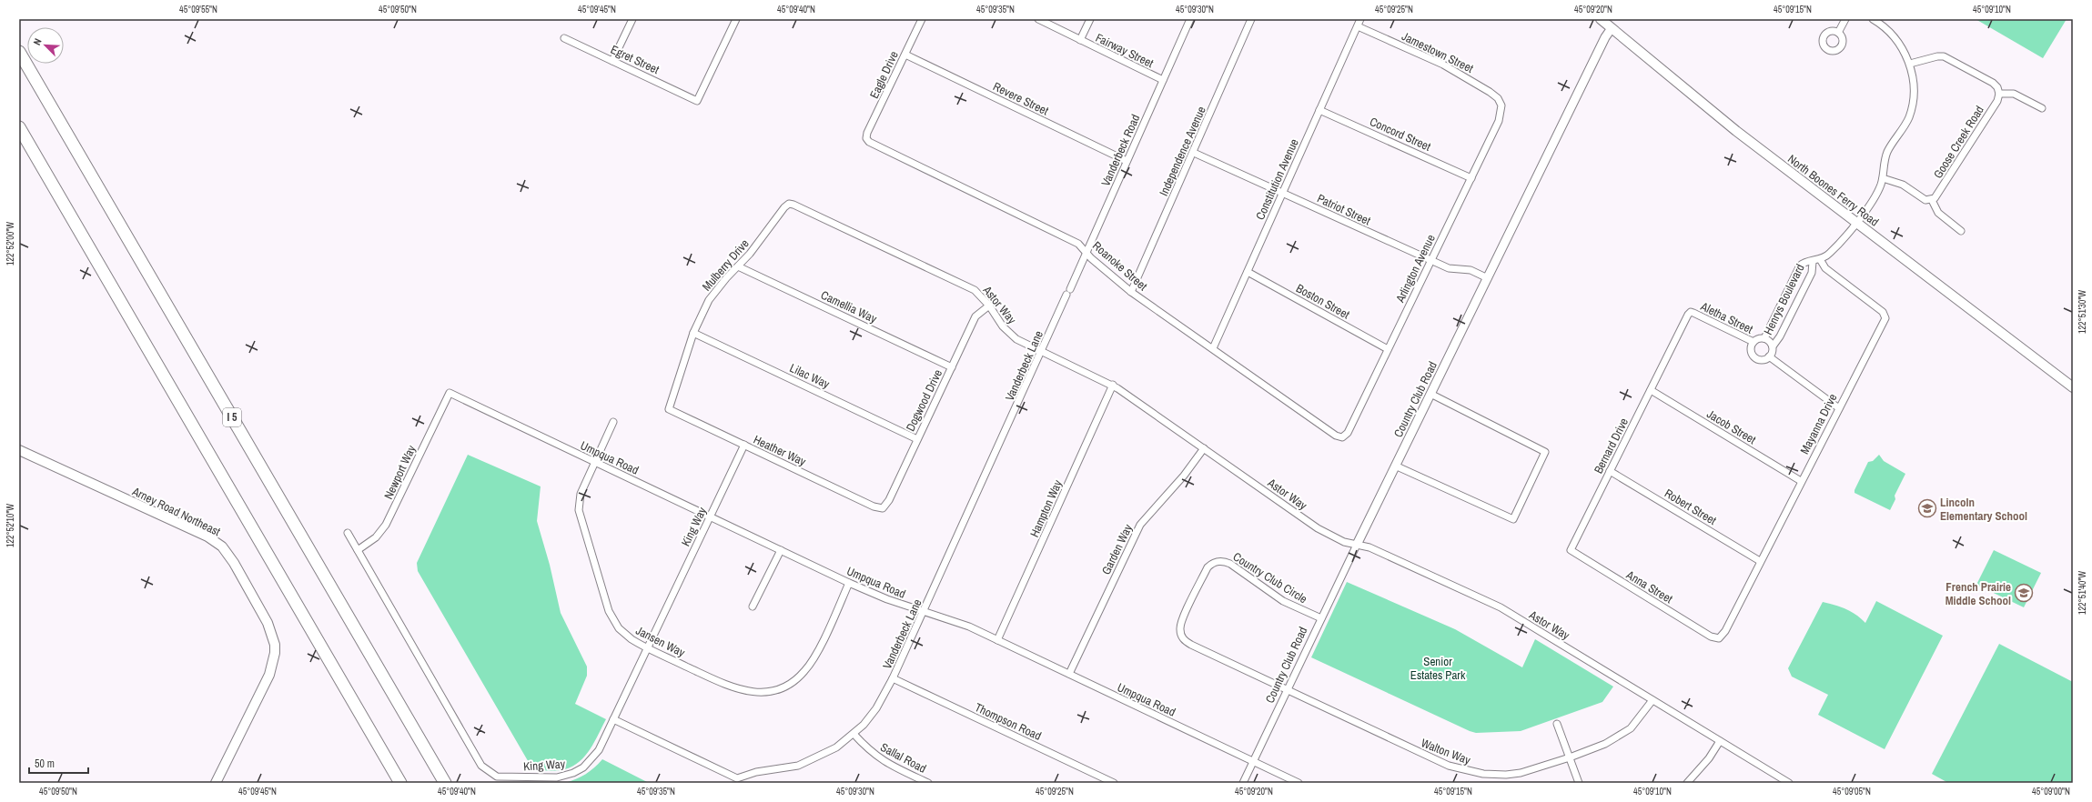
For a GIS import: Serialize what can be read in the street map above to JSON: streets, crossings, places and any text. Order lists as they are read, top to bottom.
{
  "streets": {
    "highway": ["I 5"],
    "main road": ["North Boones Ferry Road", "Arney Road Northeast"],
    "street": [
      "Fairway Street",
      "Jamestown Street",
      "Egret Street",
      "Eagle Drive",
      "Revere Street",
      "Concord Street",
      "Goose Creek Road",
      "Vanderbeck Road",
      "Independence Avenue",
      "Constitution Avenue",
      "Patriot Street",
      "Mulberry Drive",
      "Roanoke Street",
      "Arlington Avenue",
      "Henrys Boulevard",
      "Boston Street",
      "Astor Way",
      "Camellia Way",
      "Aletha Street",
      "Vanderbeck Lane",
      "Lilac Way",
      "Country Club Road",
      "Dogwood Drive",
      "Mayanna Drive",
      "Jacob Street",
      "Bernard Drive",
      "Heather Way",
      "Umpqua Road",
      "Newport Way",
      "Robert Street",
      "Hampton Way",
      "King Way",
      "Garden Way",
      "Country Club Circle",
      "Anna Street",
      "Jansen Way",
      "Thompson Road",
      "Walton Way",
      "Sallal Road"
    ]
  },
  "crossings": [
    ["Fairway Street", "Vanderbeck Road"],
    ["Jamestown Street", "Constitution Avenue"],
    ["Jamestown Street", "Arlington Avenue"],
    ["Eagle Drive", "Revere Street"],
    ["Eagle Drive", "Roanoke Street"],
    ["Revere Street", "Vanderbeck Road"],
    ["Concord Street", "Constitution Avenue"],
    ["Concord Street", "Arlington Avenue"],
    ["Vanderbeck Road", "Roanoke Street"],
    ["Vanderbeck Road", "Vanderbeck Lane"],
    ["Independence Avenue", "Patriot Street"],
    ["Independence Avenue", "Roanoke Street"],
    ["Constitution Avenue", "Patriot Street"],
    ["Constitution Avenue", "Roanoke Street"],
    ["Constitution Avenue", "Boston Street"],
    ["North Boones Ferry Road", "Henrys Boulevard"],
    ["North Boones Ferry Road", "Country Club Road"],
    ["Patriot Street", "Arlington Avenue"],
    ["Patriot Street", "Country Club Road"],
    ["Mulberry Drive", "Astor Way"],
    ["Mulberry Drive", "Camellia Way"],
    ["Mulberry Drive", "Lilac Way"],
    ["Mulberry Drive", "Heather Way"],
    ["Roanoke Street", "Arlington Avenue"],
    ["Arlington Avenue", "Boston Street"],
    ["Henrys Boulevard", "Aletha Street"],
    ["Henrys Boulevard", "Mayanna Drive"],
    ["Astor Way", "Vanderbeck Lane"],
    ["Astor Way", "Country Club Road"],
    ["Astor Way", "Dogwood Drive"],
    ["Astor Way", "Hampton Way"],
    ["Astor Way", "Garden Way"],
    ["Astor Way", "Walton Way"],
    ["Camellia Way", "Dogwood Drive"],
    ["Aletha Street", "Mayanna Drive"],
    ["Aletha Street", "Bernard Drive"],
    ["Vanderbeck Lane", "Umpqua Road"],
    ["Vanderbeck Lane", "King Way"],
    ["Vanderbeck Lane", "Thompson Road"],
    ["Vanderbeck Lane", "Sallal Road"],
    ["Lilac Way", "Dogwood Drive"],
    ["Country Club Road", "Umpqua Road"],
    ["Country Club Road", "Country Club Circle"],
    ["Country Club Road", "Walton Way"],
    ["Dogwood Drive", "Heather Way"],
    ["Mayanna Drive", "Jacob Street"],
    ["Mayanna Drive", "Robert Street"],
    ["Mayanna Drive", "Anna Street"],
    ["Jacob Street", "Bernard Drive"],
    ["Bernard Drive", "Robert Street"],
    ["Bernard Drive", "Anna Street"],
    ["Heather Way", "King Way"],
    ["Umpqua Road", "Newport Way"],
    ["Umpqua Road", "Hampton Way"],
    ["Umpqua Road", "King Way"],
    ["Umpqua Road", "Garden Way"],
    ["Umpqua Road", "Jansen Way"],
    ["Newport Way", "King Way"],
    ["King Way", "Jansen Way"],
    ["Country Club Circle", "Walton Way"]
  ],
  "parks": ["Senior Estates Park"],
  "places": {
    "school or university": ["Lincoln Elementary School", "French Prairie Middle School"]
  },
  "scale_bar": "50 m",
  "north": "top left",
  "coordinates": [
    "45°09'55\"N",
    "45°09'50\"N",
    "45°09'45\"N",
    "45°09'40\"N",
    "45°09'35\"N",
    "45°09'30\"N",
    "45°09'25\"N",
    "45°09'20\"N",
    "45°09'15\"N",
    "45°09'10\"N",
    "122°52'00\"W",
    "122°51'30\"W",
    "122°52'10\"W",
    "122°51'40\"W",
    "45°09'05\"N",
    "45°09'00\"N"
  ]
}
